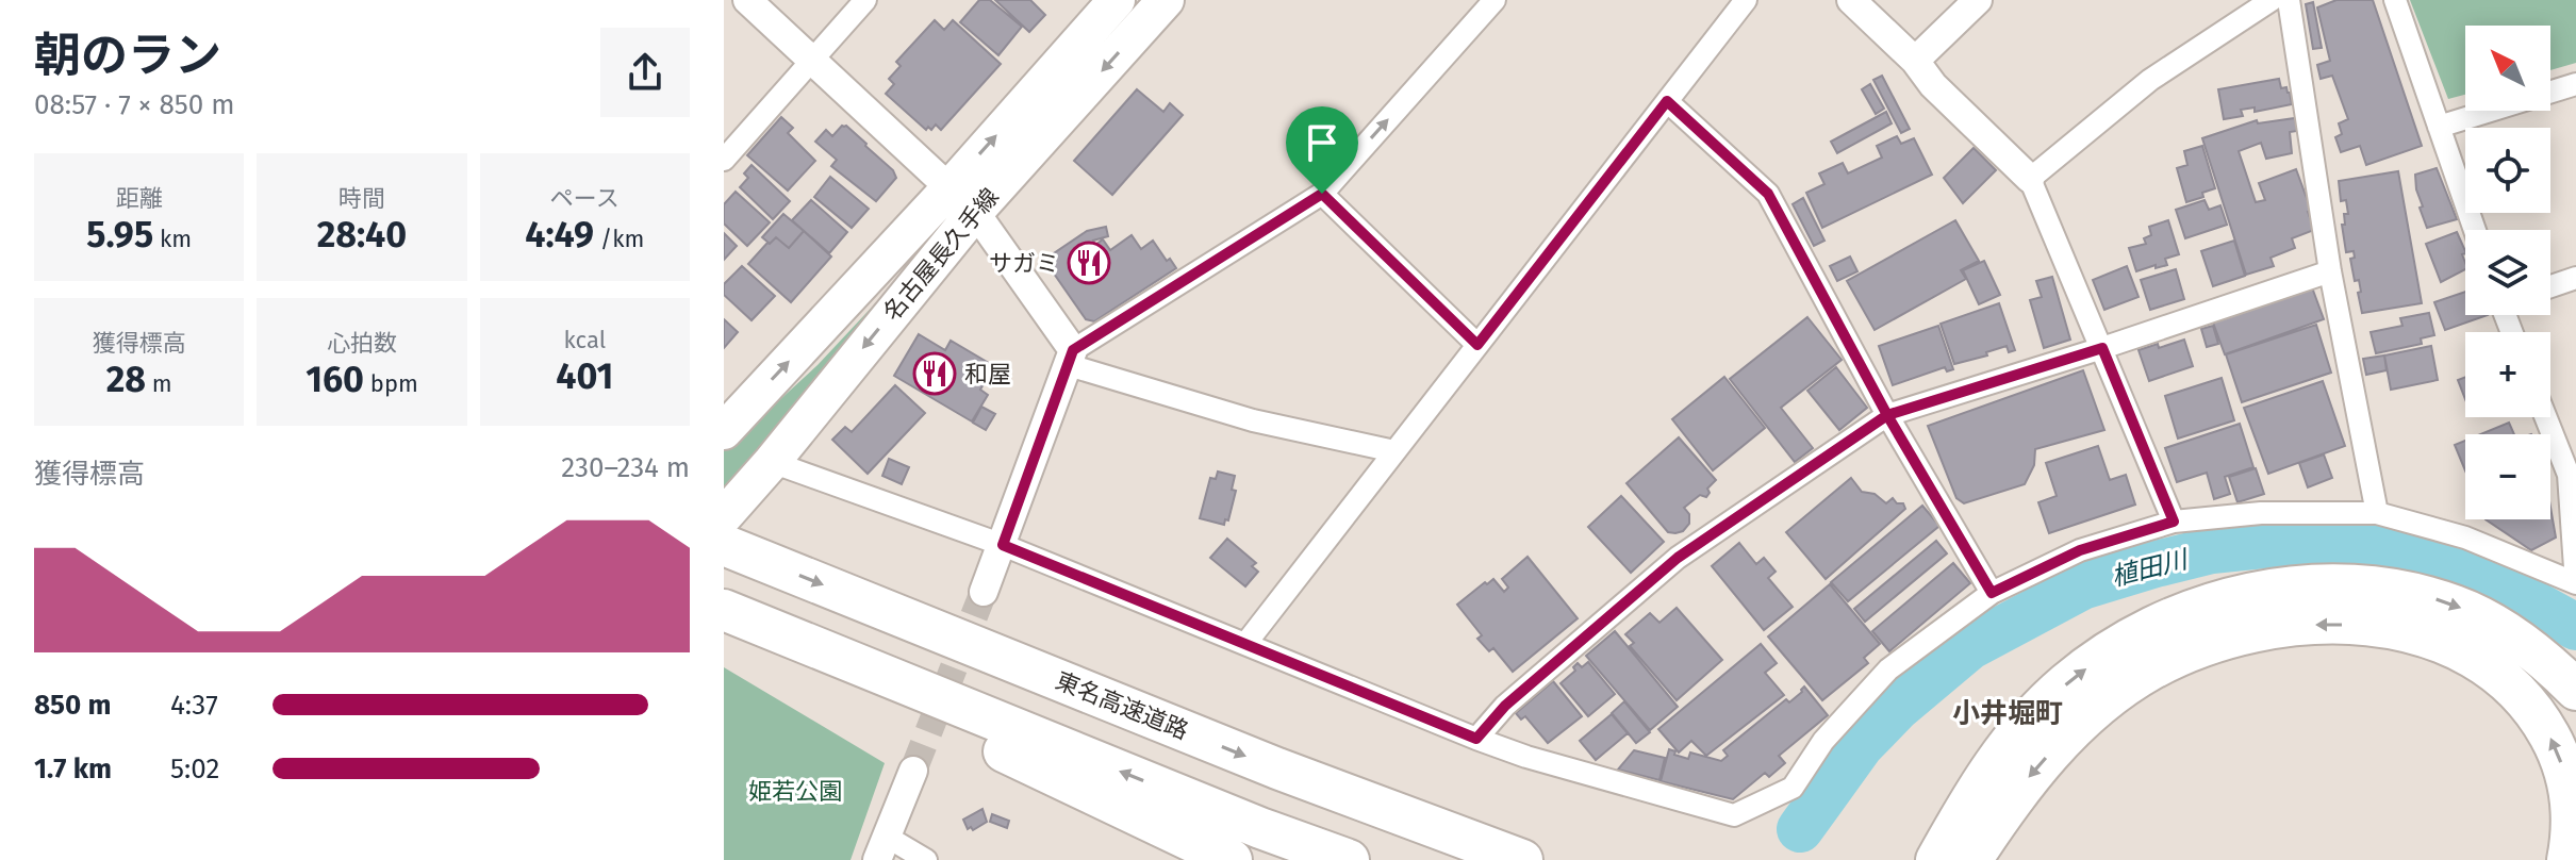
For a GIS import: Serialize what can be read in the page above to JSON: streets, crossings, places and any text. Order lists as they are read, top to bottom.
{
  "streets": {
    "highway": ["東名高速道路"],
    "main road": ["名古屋長久手線"]
  },
  "crossings": [
    ["名古屋長久手線", "東名高速道路"]
  ],
  "districts": ["小井堀町"],
  "water": ["植田川"],
  "parks": ["姫若公園"],
  "places": {
    "restaurant": ["サガミ", "和屋"]
  },
  "north": "top left",
  "page": {
    "heading": ["朝のラン", "08:57 · 7 × 850 m"],
    "map_buttons": ["+", "−"],
    "stats": [
      ["距離", "5.95 km"],
      ["時間", "28:40"],
      ["ペース", "4:49 /km"],
      ["獲得標高", "28 m"],
      ["心拍数", "160 bpm"],
      ["kcal", "401"]
    ],
    "chart": ["獲得標高", "230–234 m"],
    "list": [
      {
        "name": "850 m",
        "note": "4:37"
      },
      {
        "name": "1.7 km",
        "note": "5:02"
      }
    ]
  }
}
